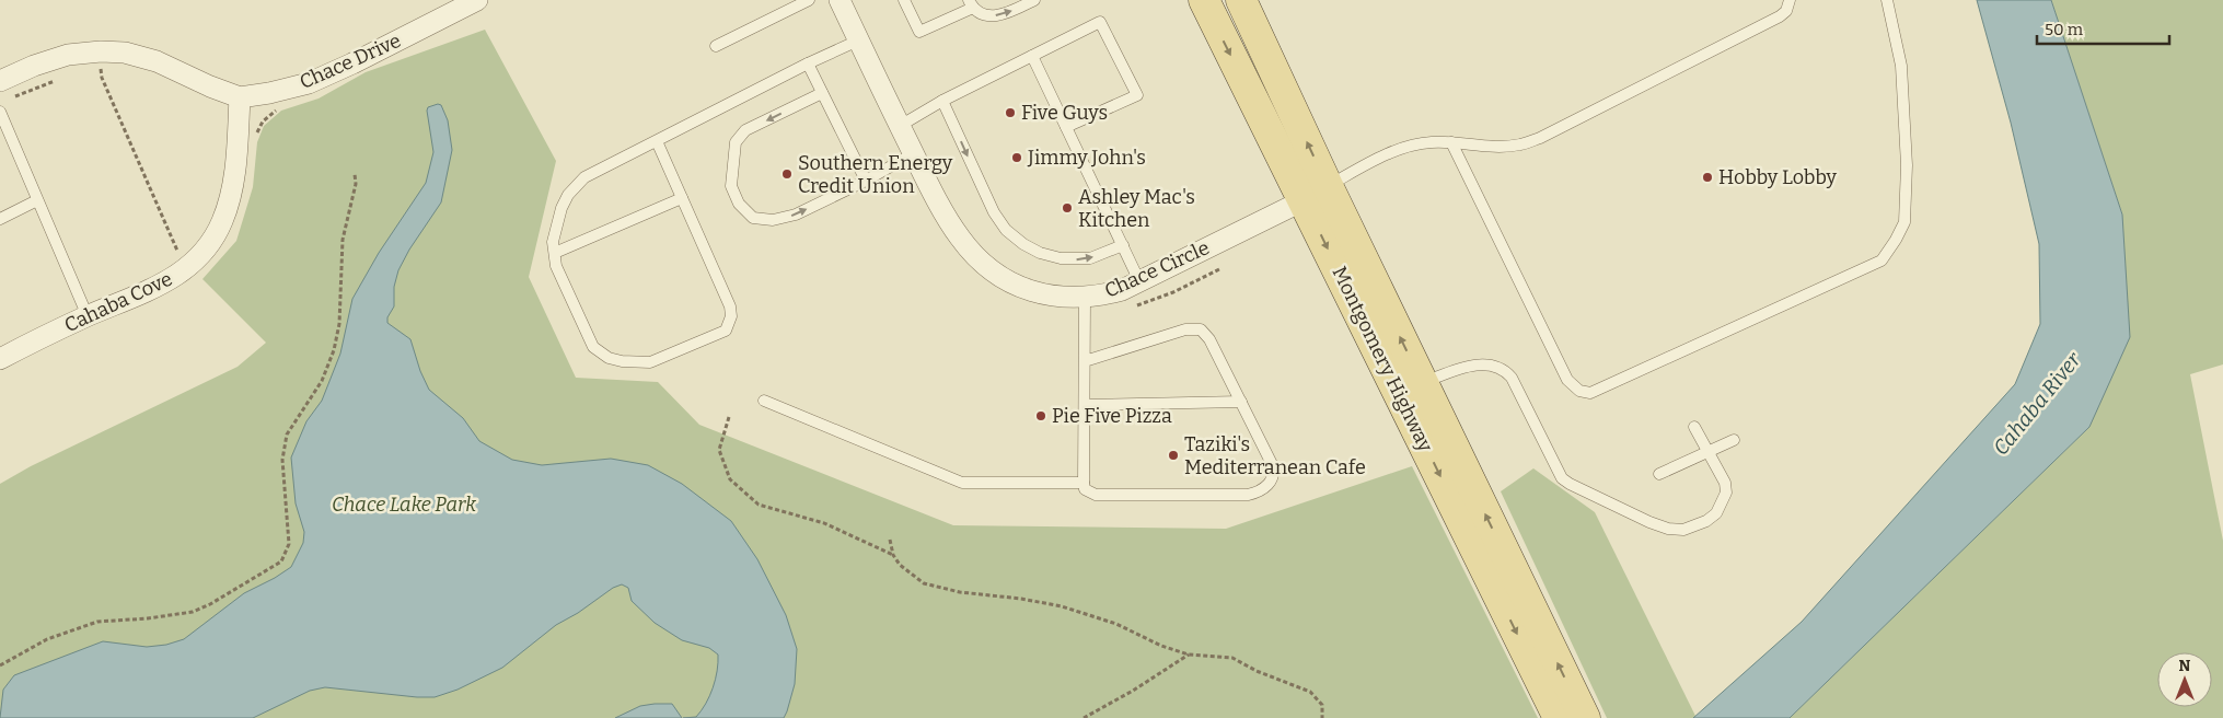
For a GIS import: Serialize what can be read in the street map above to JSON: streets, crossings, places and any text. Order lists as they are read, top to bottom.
{
  "streets": {
    "main road": ["Montgomery Highway"],
    "street": ["Chace Drive", "Chace Circle", "Cahaba Cove"]
  },
  "crossings": [
    ["Chace Drive", "Cahaba Cove"],
    ["Chace Circle", "Montgomery Highway"]
  ],
  "water": ["Cahaba River"],
  "parks": ["Chace Lake Park"],
  "places": [
    "Five Guys",
    "Jimmy John's",
    "Southern Energy Credit Union",
    "Hobby Lobby",
    "Ashley Mac's Kitchen",
    "Pie Five Pizza",
    "Taziki's Mediterranean Cafe"
  ],
  "scale_bar": "50 m",
  "north": "top"
}
